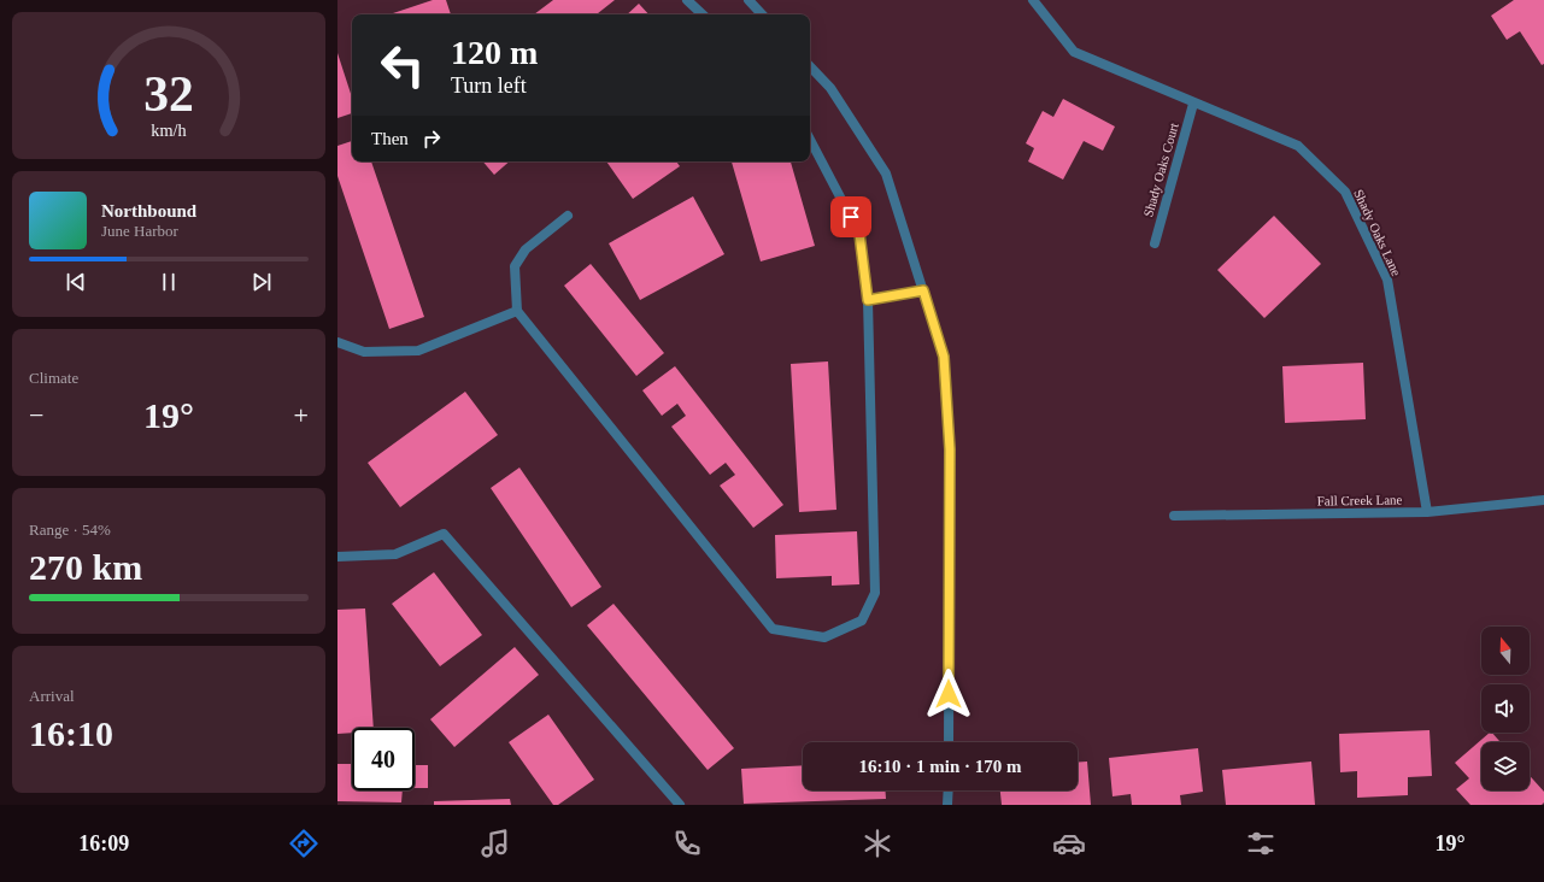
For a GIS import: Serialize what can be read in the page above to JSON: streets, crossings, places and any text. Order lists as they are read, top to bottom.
{
  "streets": {
    "street": ["Shady Oaks Court", "Shady Oaks Lane", "Fall Creek Lane"]
  },
  "crossings": [
    ["Shady Oaks Court", "Shady Oaks Lane"],
    ["Shady Oaks Lane", "Fall Creek Lane"]
  ],
  "north": "top",
  "page": {
    "turn": ["120 m", "Turn left"],
    "then": "Then",
    "song": ["Northbound", "June Harbor"],
    "tile": [
      "Climate",
      ["Range · 54%", "270 km"],
      ["Arrival", "16:10"]
    ],
    "heat": ["−", "19°", "+"],
    "limit": "40",
    "trip": "16:10 · 1 min · 170 m",
    "tabs": ["16:09", "19°"],
    "gauge": ["32", "km/h"]
  }
}
